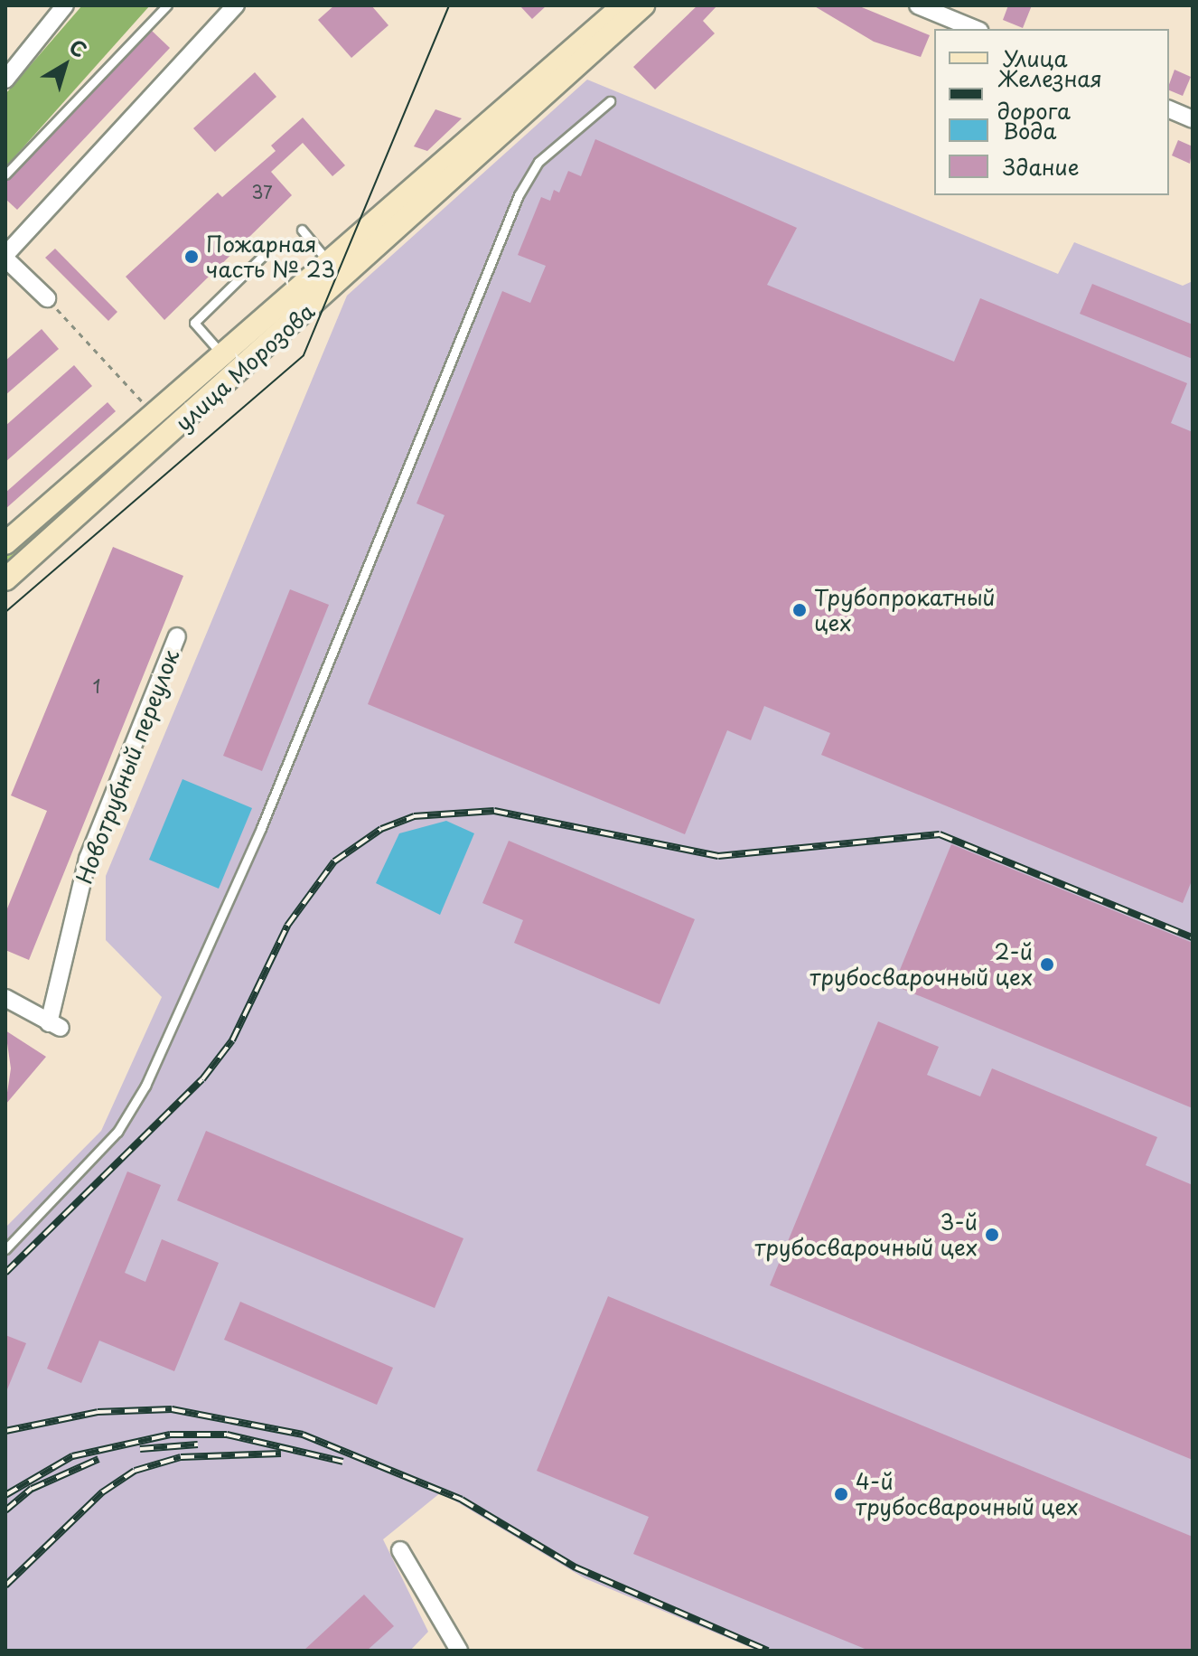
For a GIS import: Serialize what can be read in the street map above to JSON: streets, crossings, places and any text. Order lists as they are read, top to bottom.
{
  "streets": {
    "main road": ["улица Морозова"],
    "street": ["Новотрубный переулок"]
  },
  "places": [
    "Пожарная часть № 23",
    "Трубопрокатный цех",
    "2-й трубосварочный цех",
    "3-й трубосварочный цех",
    "4-й трубосварочный цех"
  ],
  "house_numbers": ["37", "1"],
  "legend": [
    "Улица",
    "Железная дорога",
    "Вода",
    "Здание"
  ],
  "north": "top right"
}
